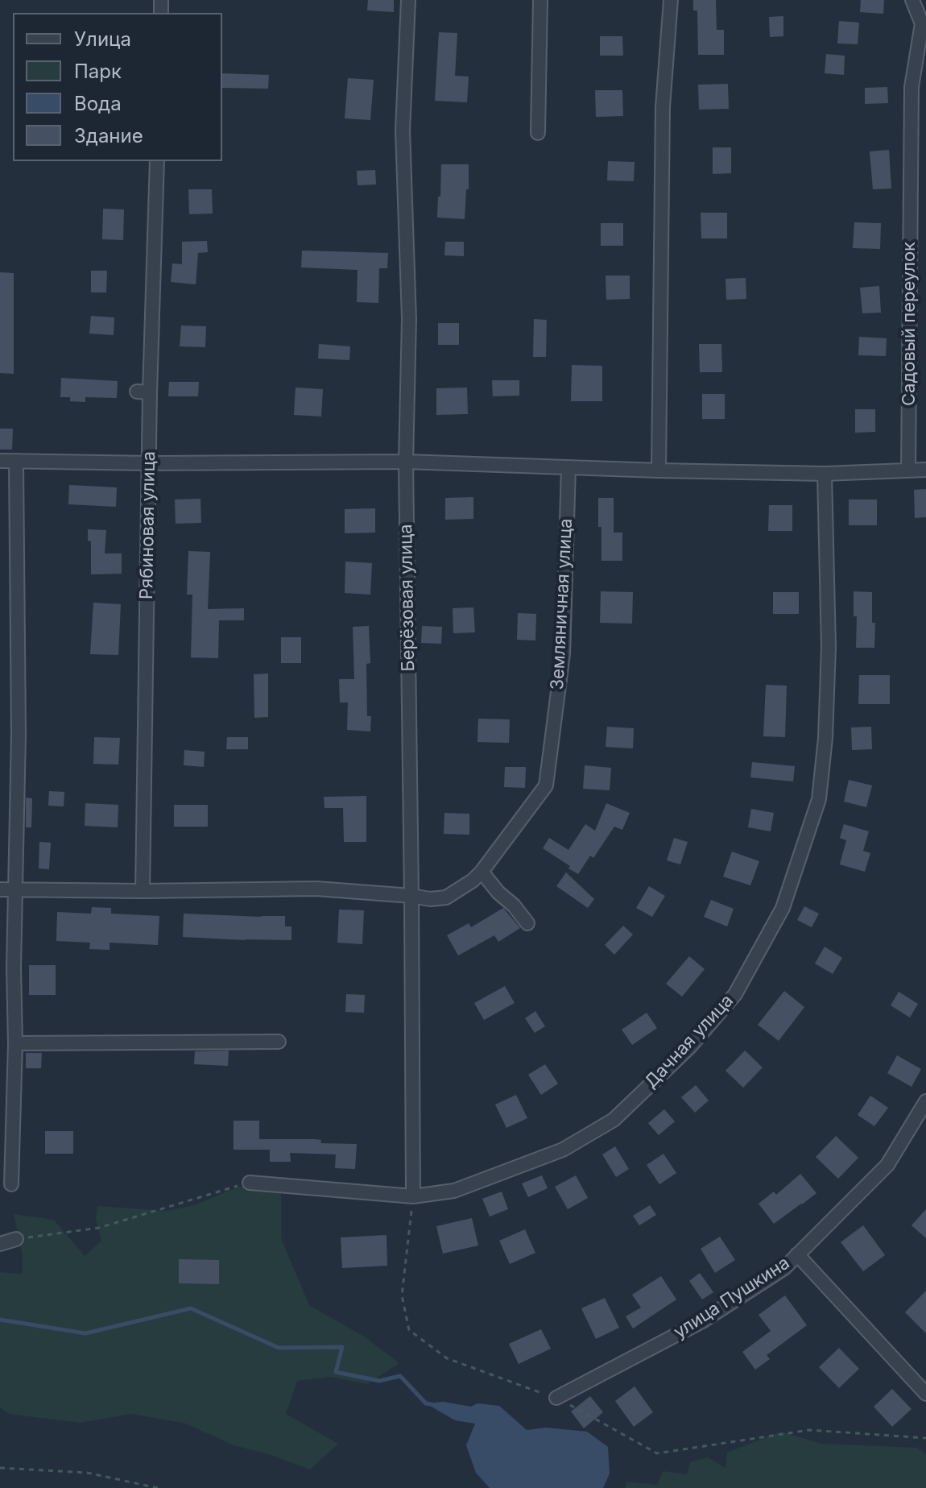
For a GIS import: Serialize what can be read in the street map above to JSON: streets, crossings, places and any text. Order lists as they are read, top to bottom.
{
  "streets": {
    "street": [
      "Садовый переулок",
      "Рябиновая улица",
      "Берёзовая улица",
      "Земляничная улица",
      "Дачная улица",
      "улица Пушкина"
    ]
  },
  "crossings": [
    ["Рябиновая улица", "Земляничная улица"],
    ["Берёзовая улица", "Земляничная улица"],
    ["Берёзовая улица", "Дачная улица"]
  ],
  "legend": [
    "Улица",
    "Парк",
    "Вода",
    "Здание"
  ]
}
